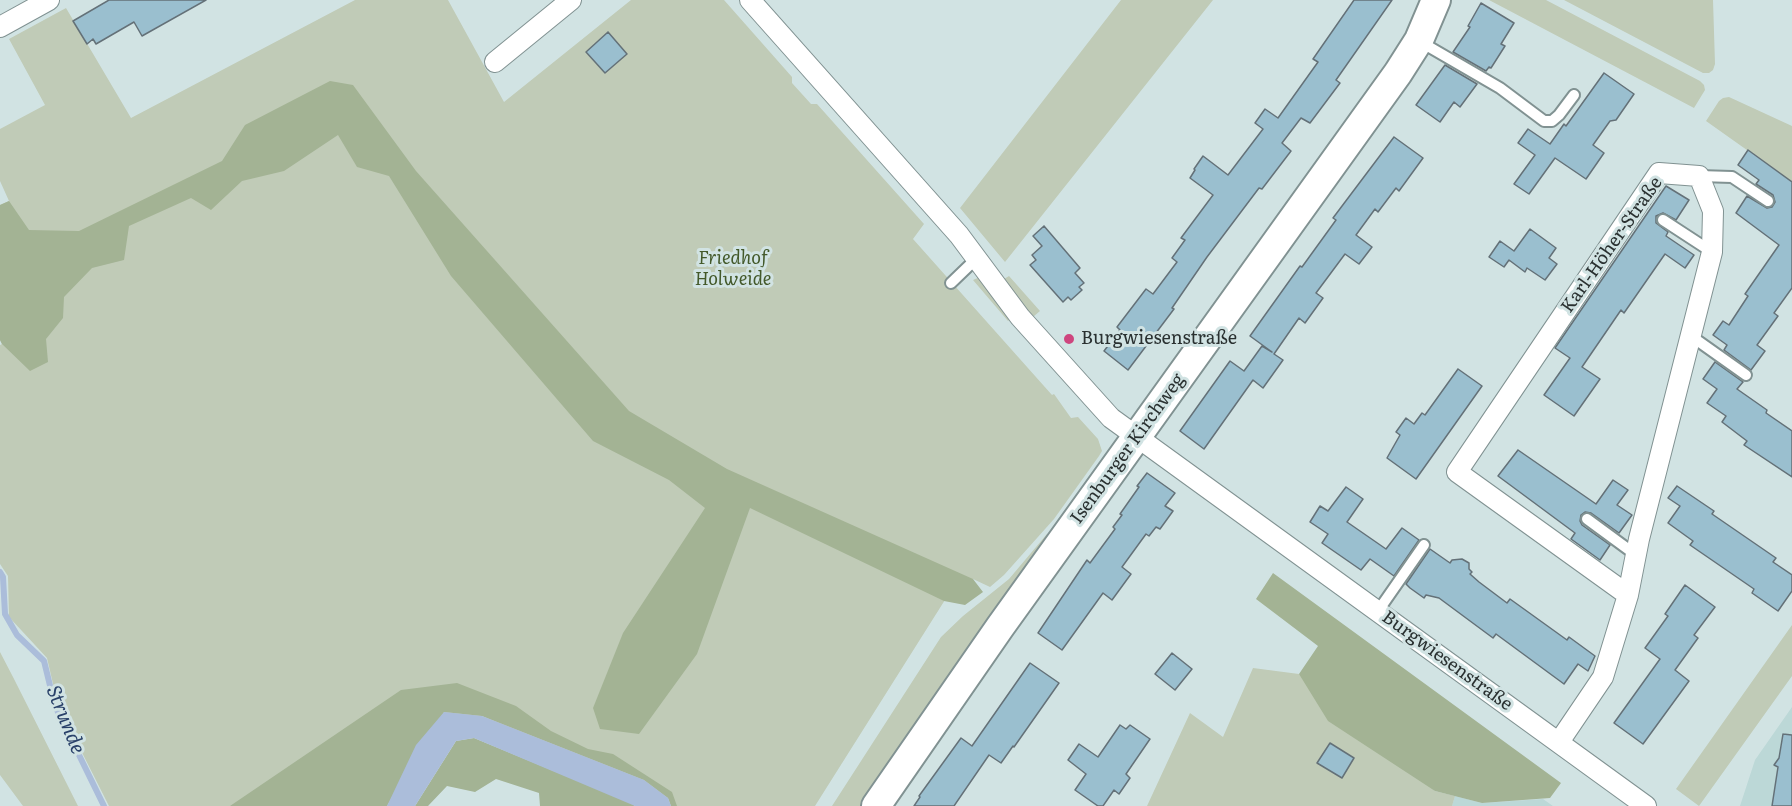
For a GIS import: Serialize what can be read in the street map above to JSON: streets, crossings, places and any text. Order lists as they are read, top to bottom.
{
  "streets": {
    "street": ["Karl-Höher-Straße", "Isenburger Kirchweg", "Burgwiesenstraße"]
  },
  "crossings": [
    ["Isenburger Kirchweg", "Burgwiesenstraße"]
  ],
  "water": ["Strunde"],
  "parks": ["Friedhof Holweide"],
  "places": ["Burgwiesenstraße"]
}
